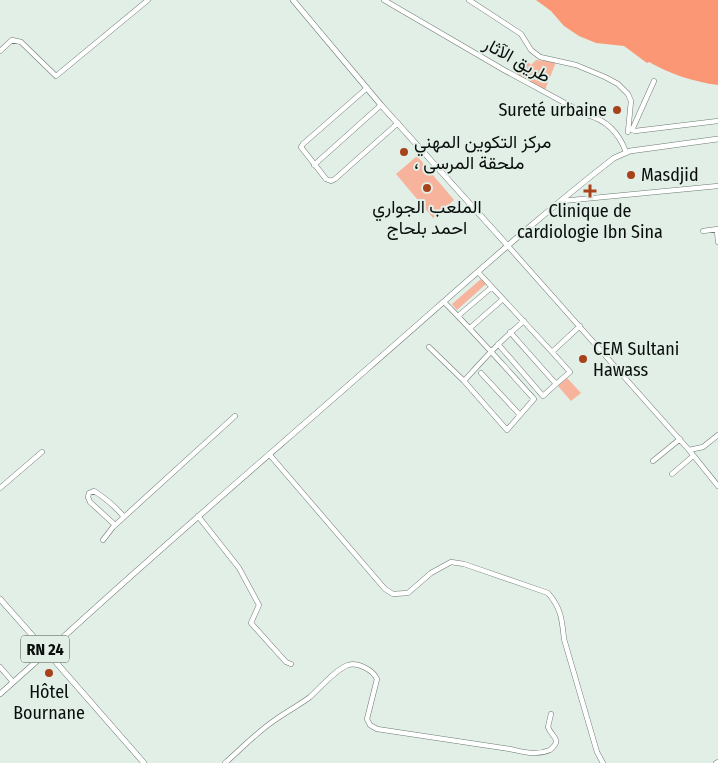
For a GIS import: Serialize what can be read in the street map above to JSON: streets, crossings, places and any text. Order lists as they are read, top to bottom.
{
  "streets": {
    "main road": ["RN 24"],
    "street": ["طريق الآثار"]
  },
  "places": {
    "other": [
      "Sureté urbaine",
      "مركز التكوين المهني ، ملحقة المرسى",
      "Masdjid",
      "الملعب الجواري احمد بلحاج",
      "CEM Sultani Hawass",
      "Hôtel Bournane"
    ],
    "health": ["Clinique de cardiologie Ibn Sina"]
  }
}
